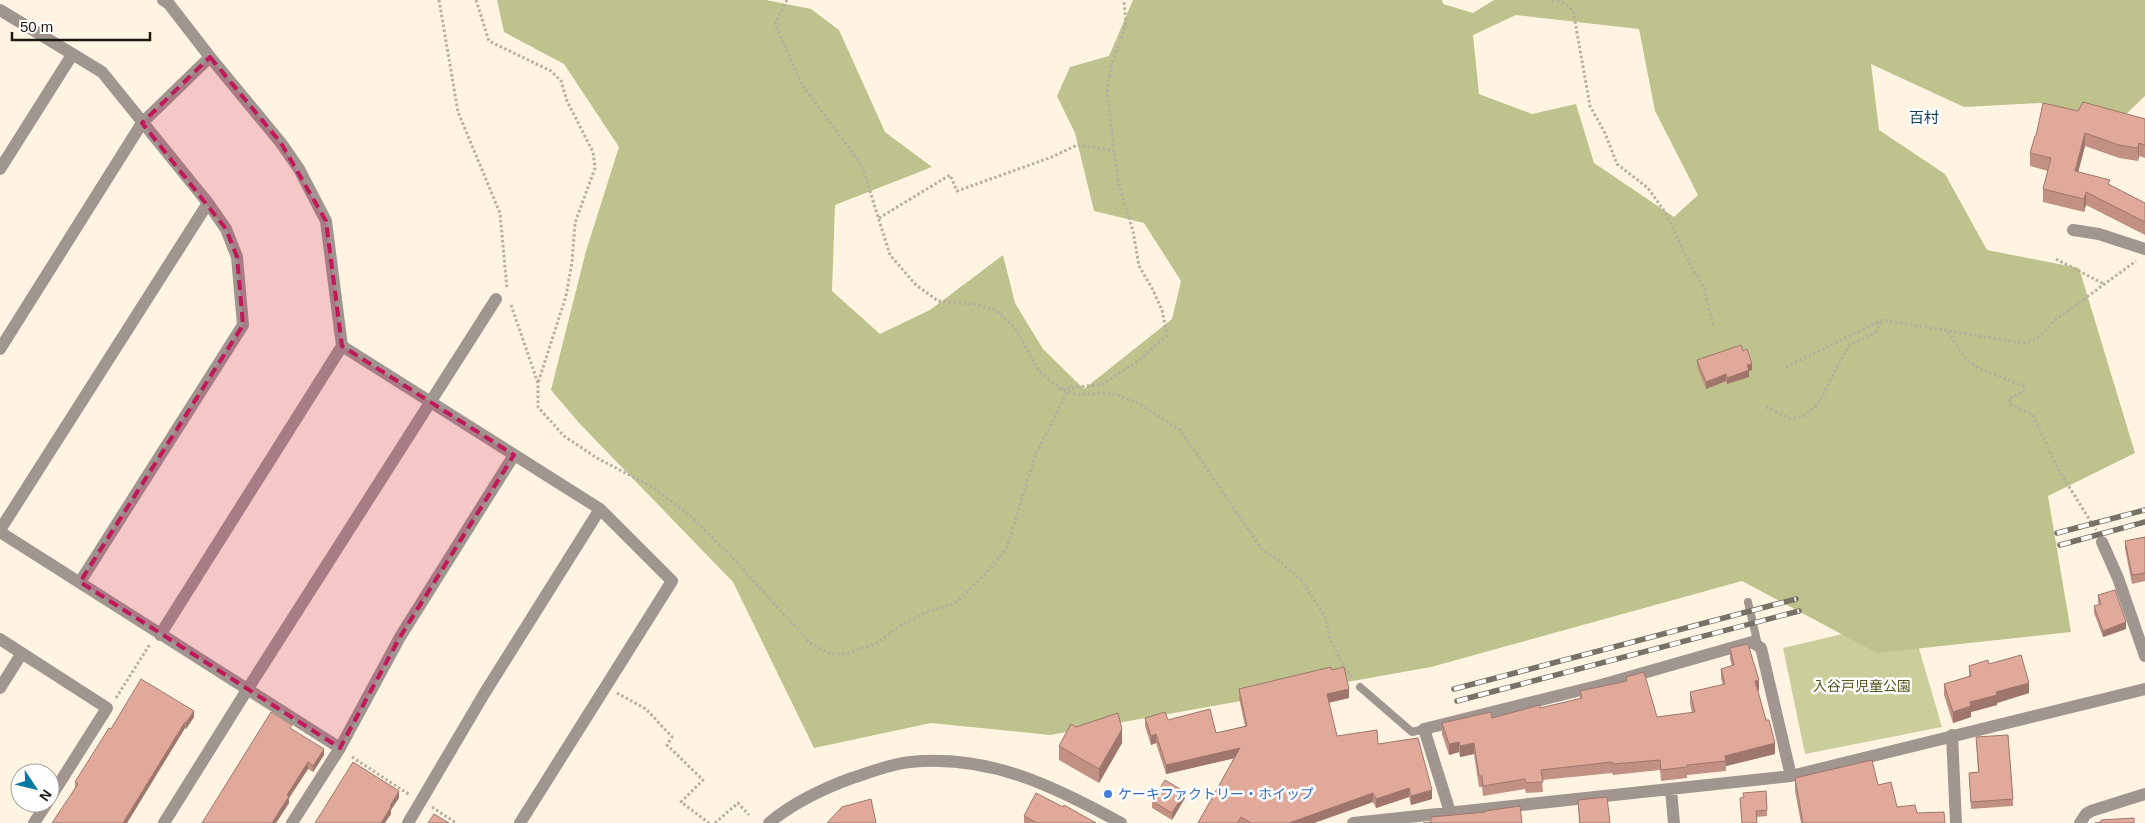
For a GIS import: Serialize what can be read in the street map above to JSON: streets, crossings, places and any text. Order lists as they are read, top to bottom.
{
  "districts": ["百村"],
  "parks": ["入谷戸児童公園"],
  "places": ["ケーキファクトリー・ホイップ"],
  "scale_bar": "50 m",
  "north": "bottom right"
}
